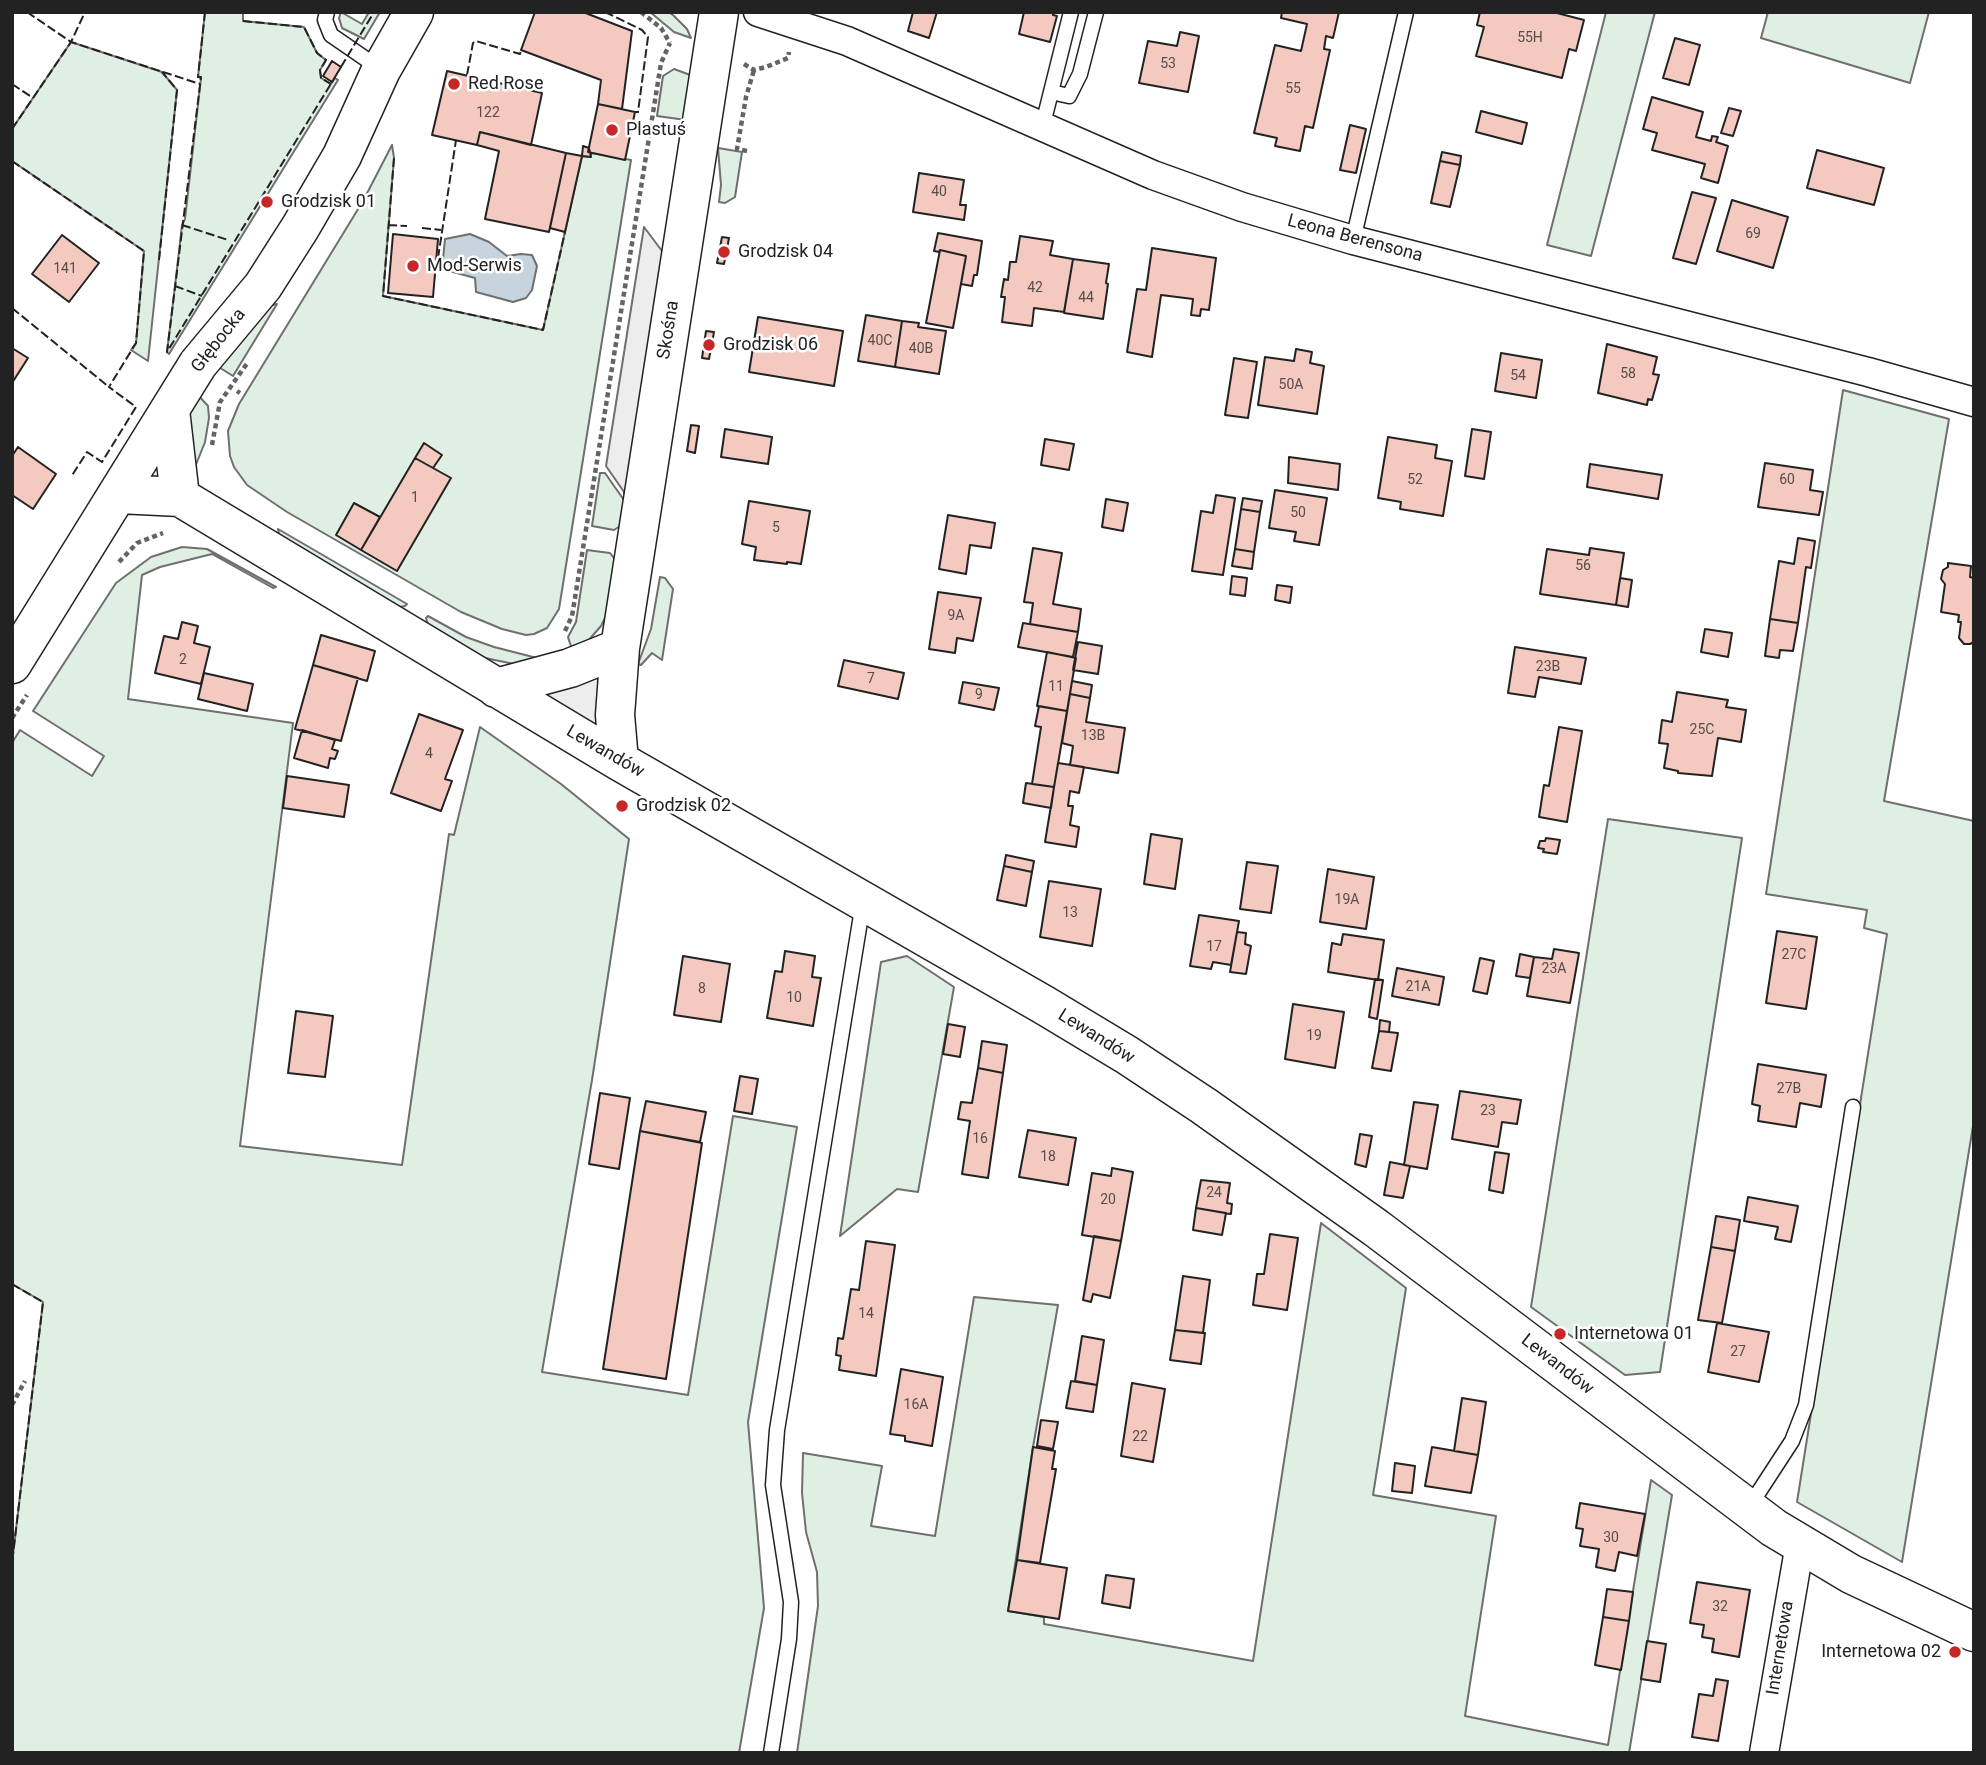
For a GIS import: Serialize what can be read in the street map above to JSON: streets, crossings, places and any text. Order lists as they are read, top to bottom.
{
  "streets": {
    "street": [
      "Leona Berensona",
      "Skośna",
      "Głębocka",
      "Lewandów",
      "Internetowa"
    ]
  },
  "crossings": [
    ["Skośna", "Lewandów"],
    ["Głębocka", "Lewandów"],
    ["Lewandów", "Internetowa"]
  ],
  "places": [
    "Red Rose",
    "Plastuś",
    "Grodzisk 01",
    "Grodzisk 04",
    "Mod-Serwis",
    "Grodzisk 06",
    "Grodzisk 02",
    "Internetowa 01",
    "Internetowa 02"
  ],
  "house_numbers": [
    "55H",
    "53",
    "55",
    "122",
    "40",
    "69",
    "141",
    "42",
    "44",
    "40C",
    "40B",
    "58",
    "54",
    "50A",
    "52",
    "60",
    "1",
    "50",
    "5",
    "56",
    "9A",
    "2",
    "23B",
    "7",
    "11",
    "9",
    "25C",
    "13B",
    "4",
    "19A",
    "13",
    "17",
    "27C",
    "23A",
    "21A",
    "8",
    "10",
    "19",
    "27B",
    "23",
    "16",
    "18",
    "24",
    "20",
    "14",
    "27",
    "16A",
    "22",
    "30",
    "32"
  ]
}
